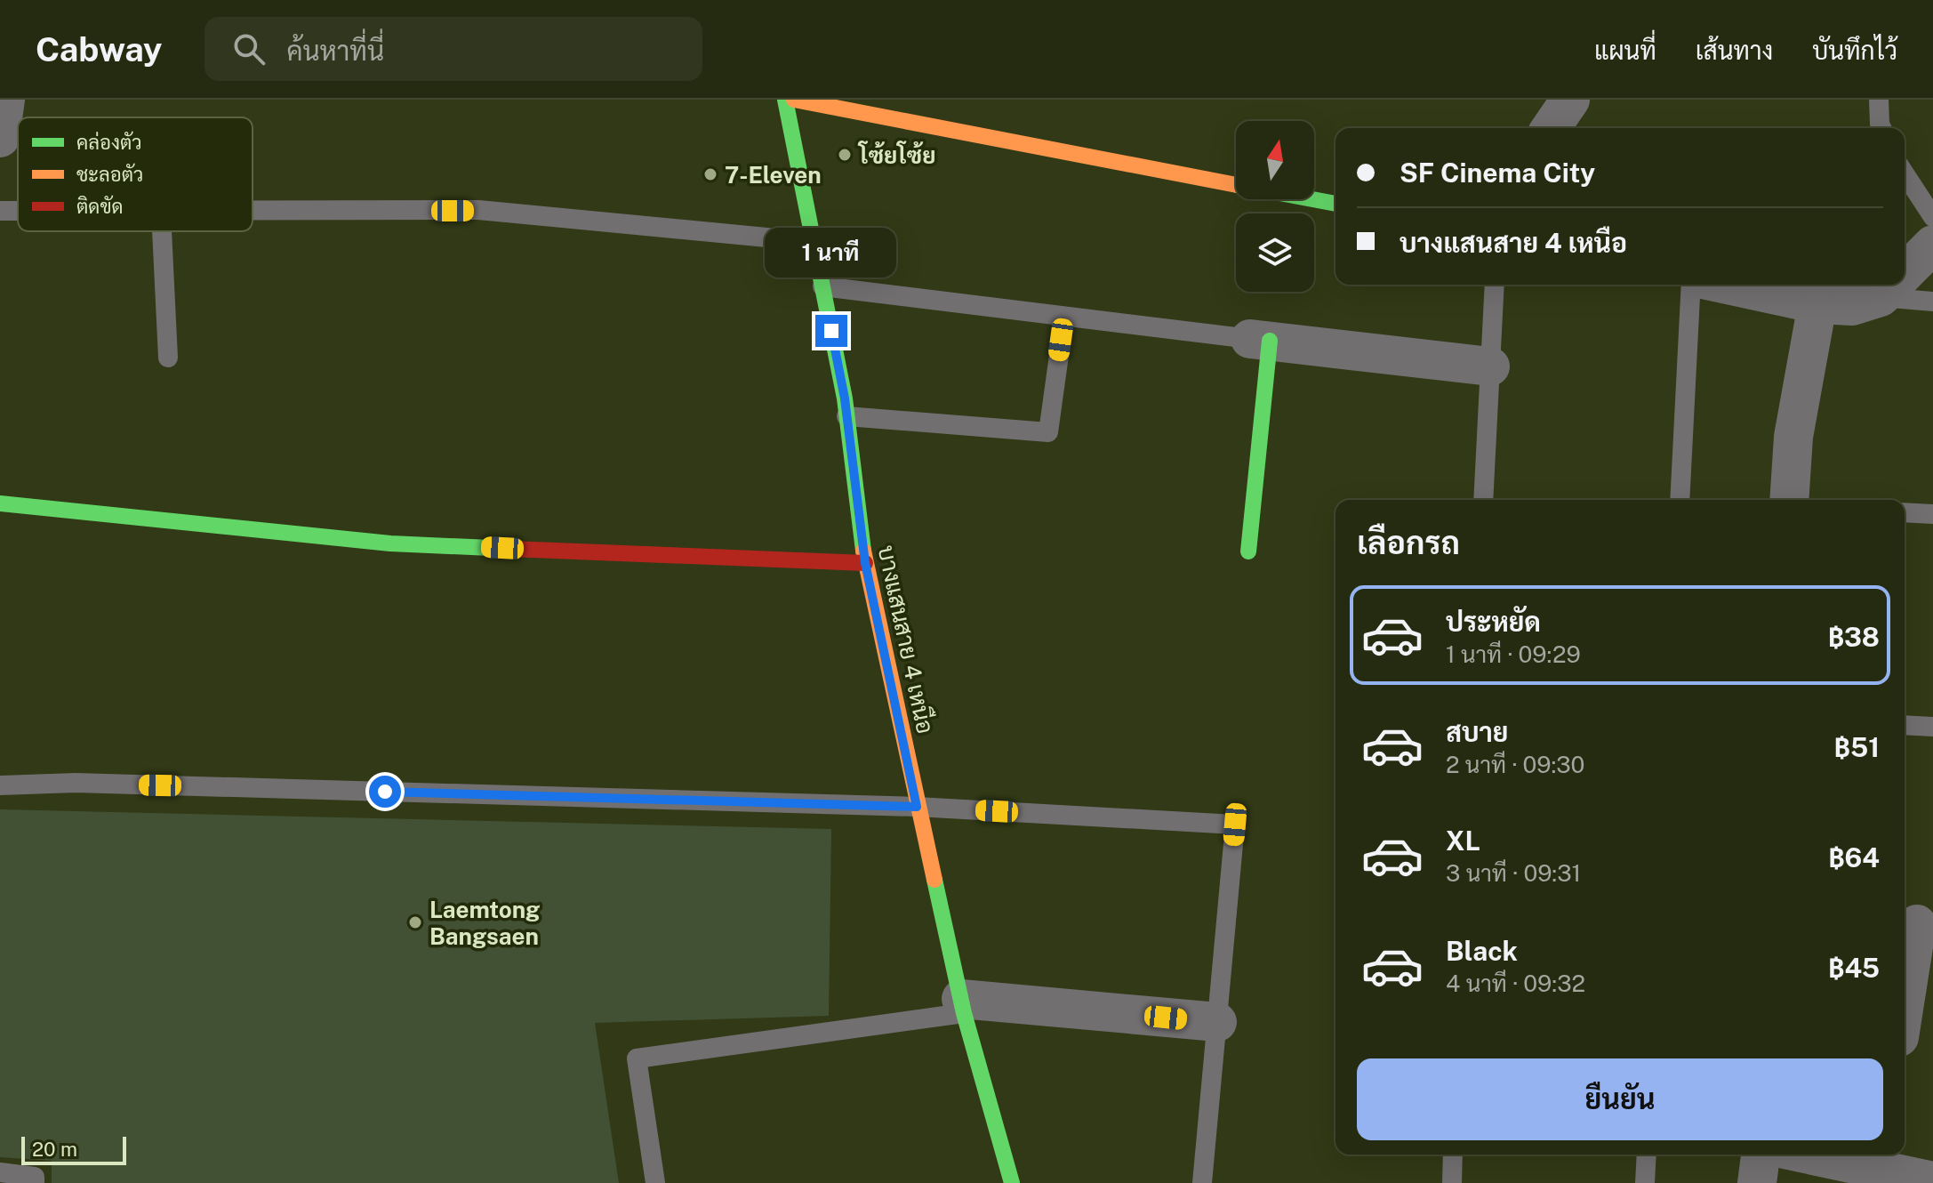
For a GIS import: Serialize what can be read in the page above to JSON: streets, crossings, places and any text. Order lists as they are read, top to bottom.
{
  "streets": {
    "street": ["บางแสนสาย 4 เหนือ"]
  },
  "places": ["โซ้ยโซ้ย", "7-Eleven", "Laemtong Bangsaen"],
  "legend": ["คล่องตัว", "ชะลอตัว", "ติดขัด"],
  "scale_bar": "20 m",
  "north": "top",
  "page": {
    "header": "Cabway",
    "search": "ค้นหาที่นี่",
    "nav": ["แผนที่", "เส้นทาง", "บันทึกไว้"],
    "banner": ["SF Cinema City", "บางแสนสาย 4 เหนือ"],
    "bubble": "1 นาที",
    "heading": "เลือกรถ",
    "list": [
      {
        "name": "ประหยัด",
        "note": "1 นาที · 09:29",
        "value": "฿38"
      },
      {
        "name": "สบาย",
        "note": "2 นาที · 09:30",
        "value": "฿51"
      },
      {
        "name": "XL",
        "note": "3 นาที · 09:31",
        "value": "฿64"
      },
      {
        "name": "Black",
        "note": "4 นาที · 09:32",
        "value": "฿45"
      }
    ],
    "buttons": "ยืนยัน",
    "scale": "20 m"
  }
}
